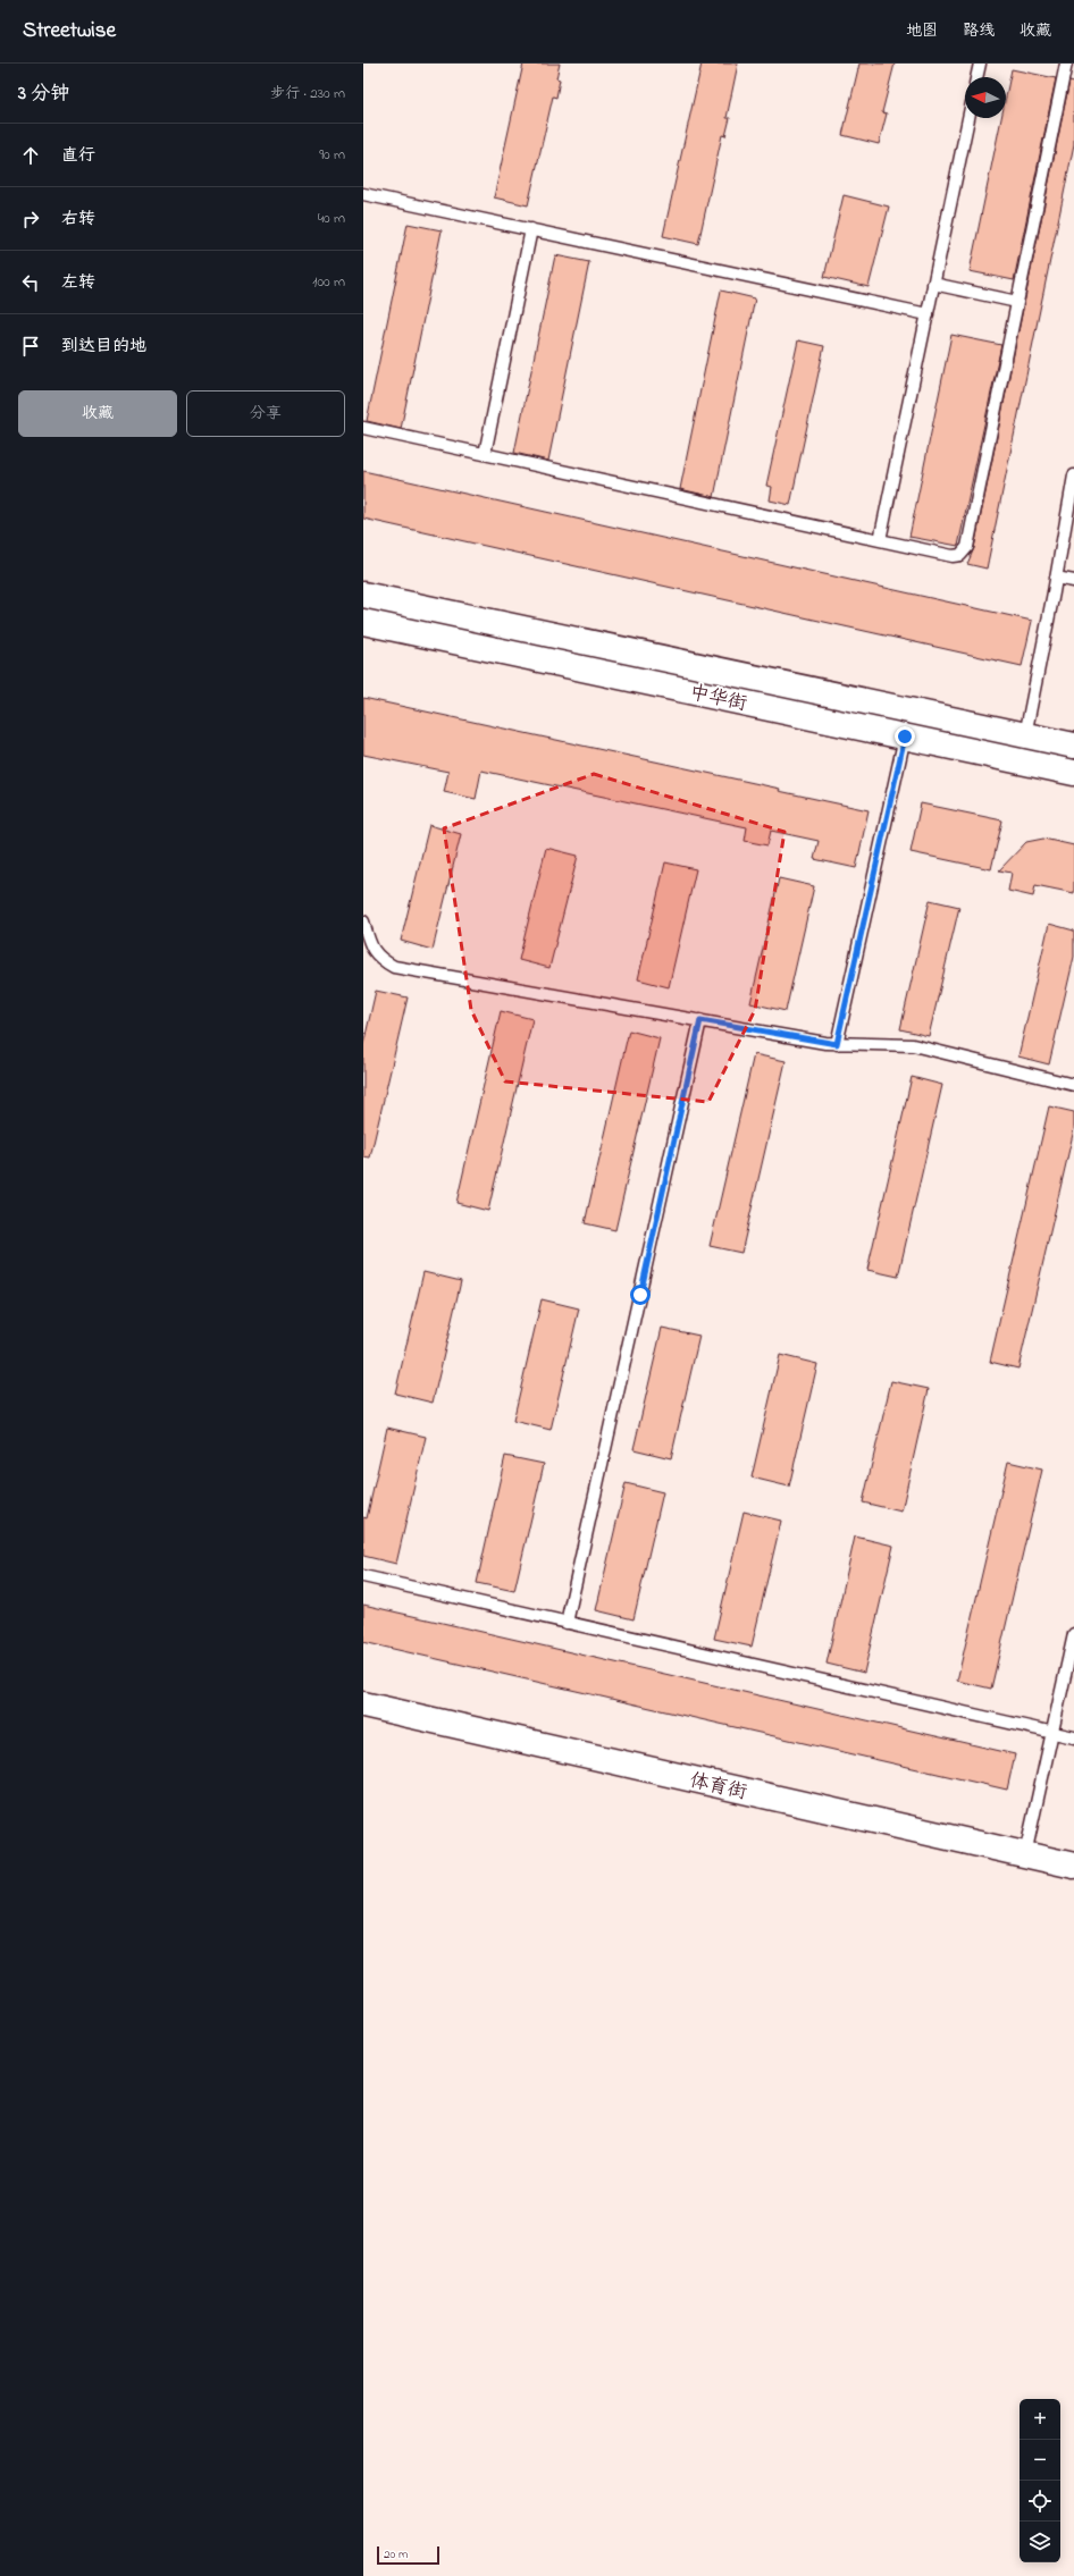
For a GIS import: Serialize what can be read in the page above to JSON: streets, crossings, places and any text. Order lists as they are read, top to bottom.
{
  "streets": {
    "main road": ["中华街", "体育街"]
  },
  "scale_bar": "20 m",
  "north": "left",
  "page": {
    "header": "Streetwise",
    "nav": ["地图", "路线", "收藏"],
    "heading": ["3 分钟", "步行 · 230 m"],
    "list": [
      ["直行", "90 m"],
      ["右转", "40 m"],
      ["左转", "100 m"],
      "到达目的地"
    ],
    "buttons": ["收藏", "分享"],
    "map_buttons": ["+", "−"],
    "scale": "20 m"
  }
}
